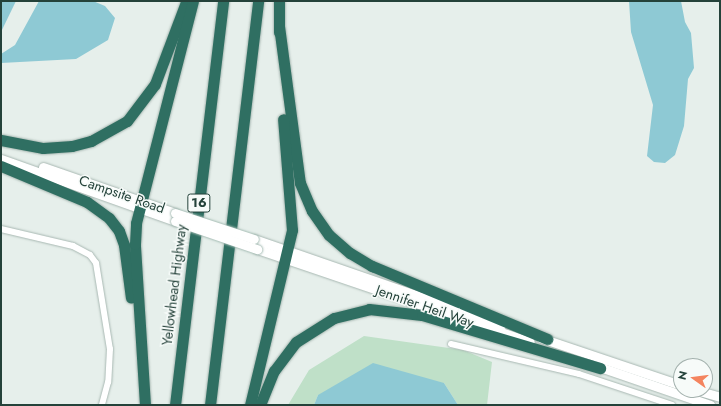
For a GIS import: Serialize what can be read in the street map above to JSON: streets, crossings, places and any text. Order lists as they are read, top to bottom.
{
  "streets": {
    "highway": ["16", "Yellowhead Highway"],
    "main road": ["Campsite Road", "Jennifer Heil Way"]
  },
  "crossings": [
    ["Campsite Road", "Jennifer Heil Way"]
  ],
  "north": "left"
}
